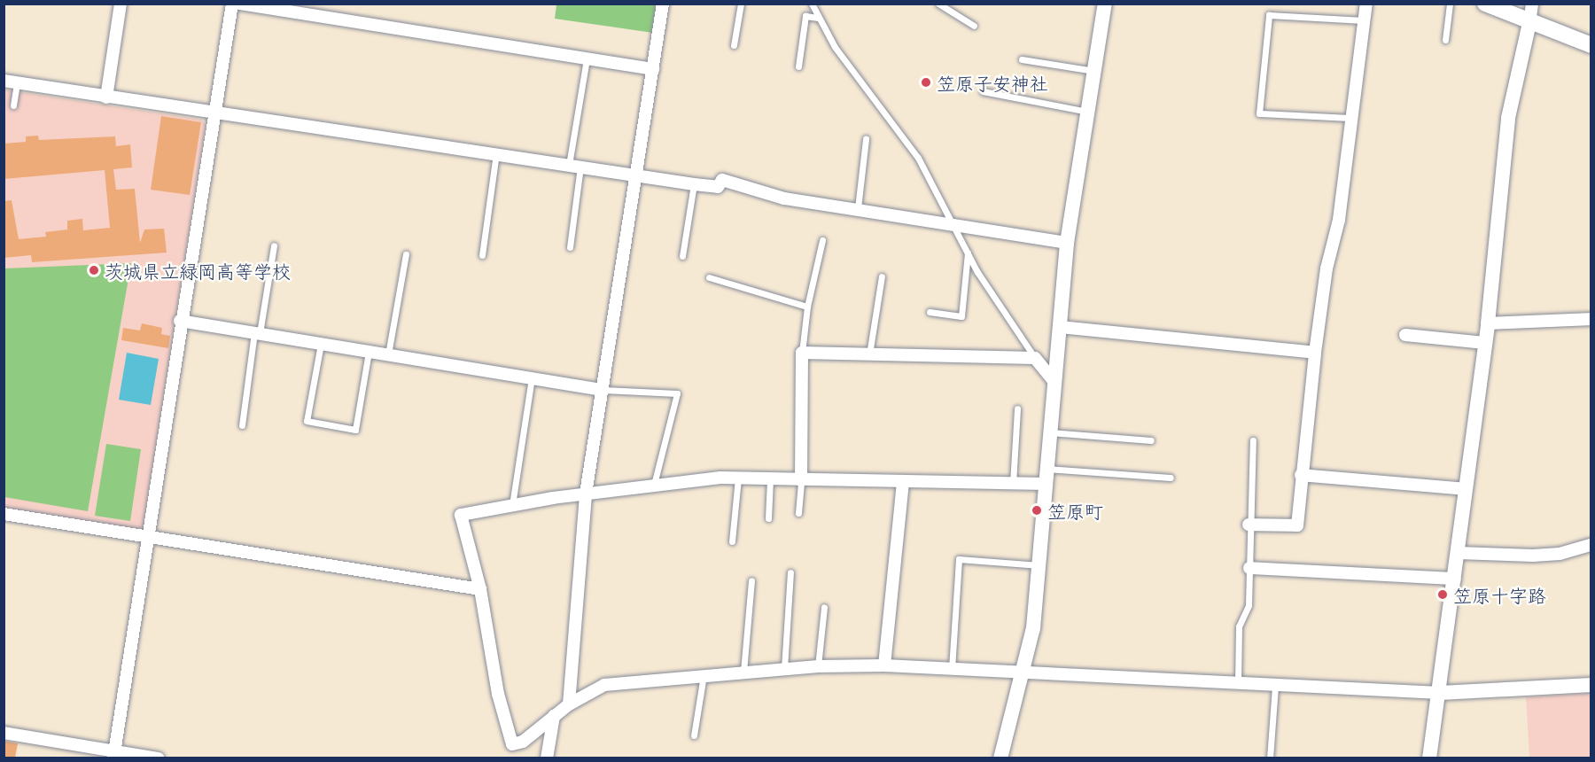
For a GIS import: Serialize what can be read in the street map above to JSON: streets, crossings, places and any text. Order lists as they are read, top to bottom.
{
  "places": [
    "笠原子安神社",
    "茨城県立緑岡高等学校",
    "笠原町",
    "笠原十字路"
  ]
}
